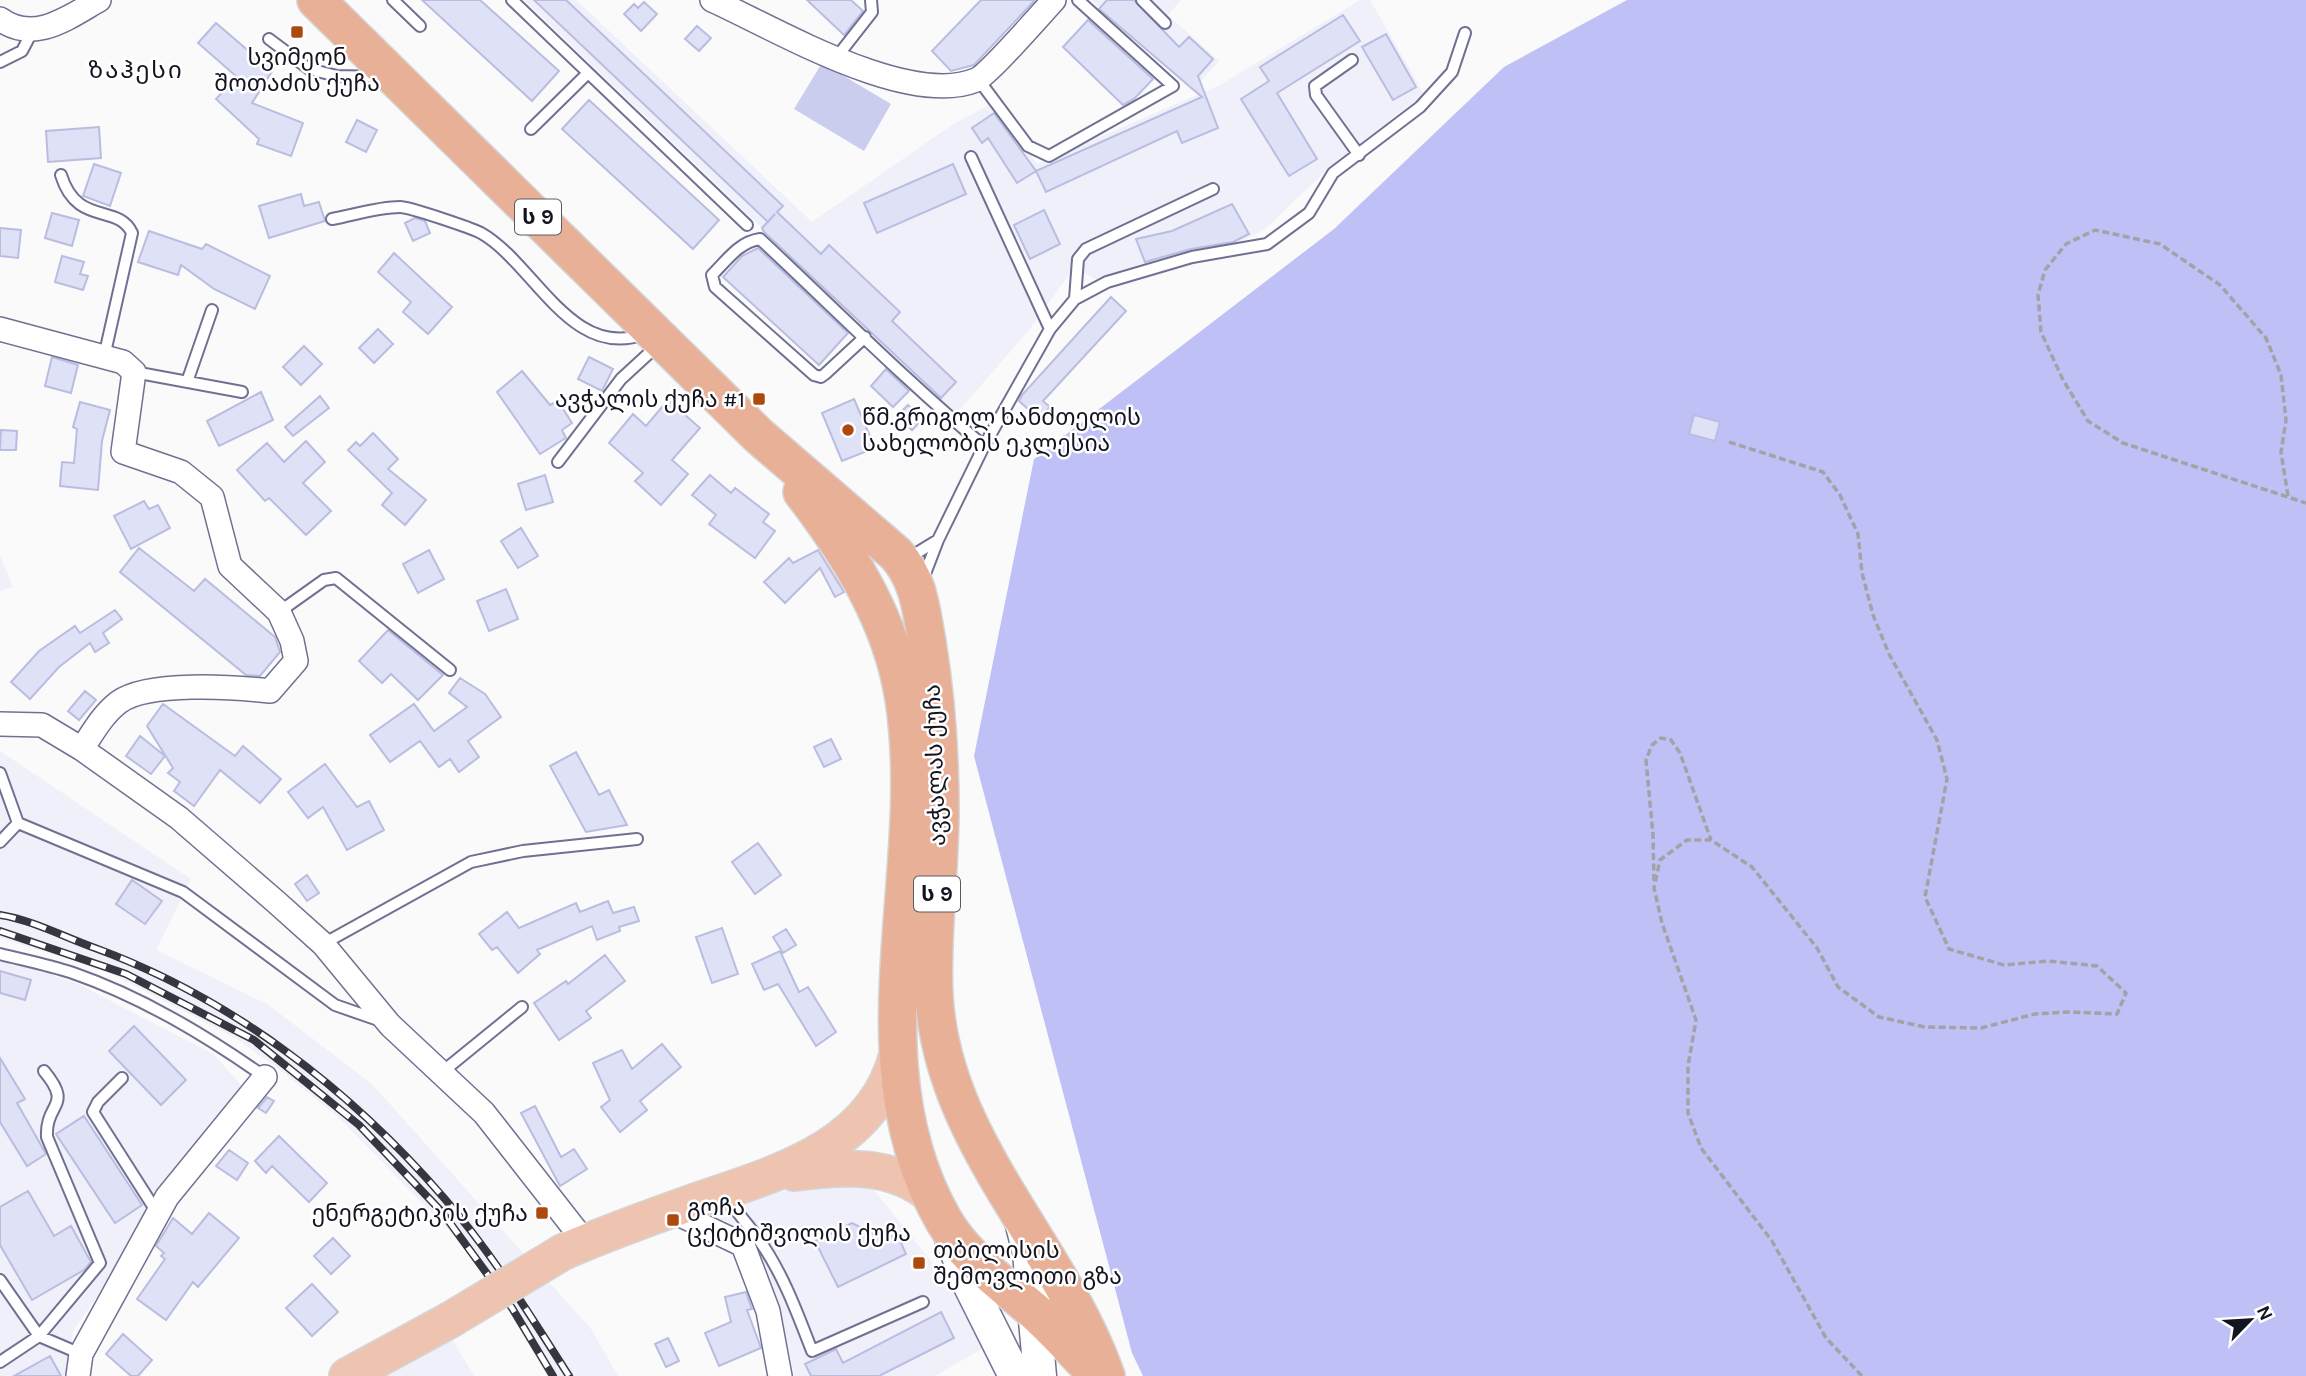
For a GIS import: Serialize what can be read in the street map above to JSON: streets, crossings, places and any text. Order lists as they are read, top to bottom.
{
  "streets": {
    "highway": ["ს 9", "ავჭალას ქუჩა"]
  },
  "crossings": [
    ["ს 9", "ავჭალას ქუჩა"]
  ],
  "districts": ["ზაჰესი"],
  "places": {
    "transit": [
      "სვიმეონ შოთაძის ქუჩა",
      "ავჭალის ქუჩა #1",
      "ენერგეტიკის ქუჩა",
      "გოჩა ცქიტიშვილის ქუჩა",
      "თბილისის შემოვლითი გზა"
    ],
    "other": ["წმ.გრიგოლ ხანძთელის სახელობის ეკლესია"]
  },
  "north": "top right"
}
